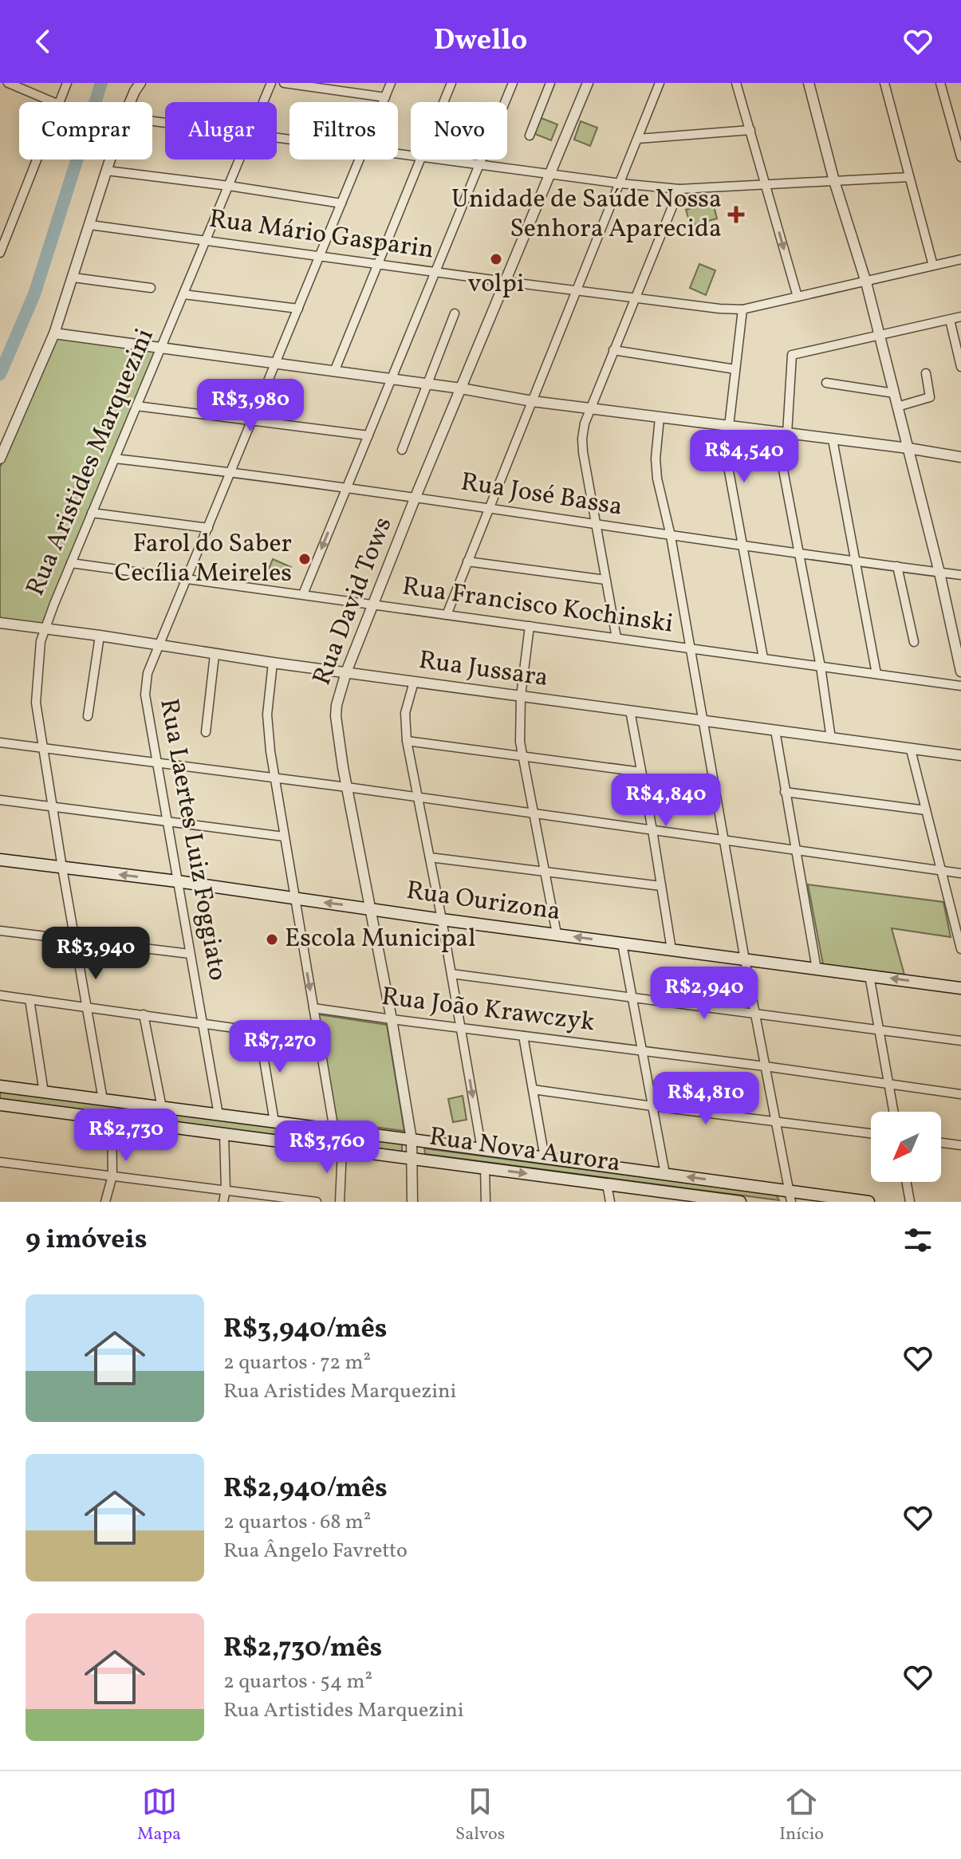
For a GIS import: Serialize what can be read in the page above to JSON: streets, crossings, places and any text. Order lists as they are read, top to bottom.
{
  "streets": {
    "main road": ["Rua Ourizona", "Rua Nova Aurora"],
    "street": [
      "Rua Mário Gasparin",
      "Rua Aristides Marquezini",
      "Rua José Bassa",
      "Rua David Tows",
      "Rua Francisco Kochinski",
      "Rua Jussara",
      "Rua Laertes Luiz Foggiato",
      "Rua João Krawczyk"
    ]
  },
  "crossings": [
    ["Rua Mário Gasparin", "Rua Aristides Marquezini"],
    ["Rua Mário Gasparin", "Rua David Tows"],
    ["Rua Mário Gasparin", "Rua Laertes Luiz Foggiato"],
    ["Rua Aristides Marquezini", "Rua José Bassa"],
    ["Rua Aristides Marquezini", "Rua Francisco Kochinski"],
    ["Rua Aristides Marquezini", "Rua Jussara"],
    ["Rua Aristides Marquezini", "Rua Ourizona"],
    ["Rua Aristides Marquezini", "Rua Nova Aurora"],
    ["Rua José Bassa", "Rua David Tows"],
    ["Rua José Bassa", "Rua Laertes Luiz Foggiato"],
    ["Rua David Tows", "Rua Francisco Kochinski"],
    ["Rua David Tows", "Rua Jussara"],
    ["Rua David Tows", "Rua Ourizona"],
    ["Rua David Tows", "Rua João Krawczyk"],
    ["Rua David Tows", "Rua Nova Aurora"],
    ["Rua Francisco Kochinski", "Rua Laertes Luiz Foggiato"],
    ["Rua Jussara", "Rua Laertes Luiz Foggiato"],
    ["Rua Laertes Luiz Foggiato", "Rua Ourizona"],
    ["Rua Laertes Luiz Foggiato", "Rua Nova Aurora"]
  ],
  "one_way": ["Rua Ourizona"],
  "places": {
    "health": ["Unidade de Saúde Nossa Senhora Aparecida"],
    "other": ["volpi", "Farol do Saber Cecília Meireles", "Escola Municipal"]
  },
  "north": "bottom left",
  "page": {
    "header": "Dwello",
    "chip": [
      "Comprar",
      "Alugar",
      "Filtros",
      "Novo"
    ],
    "price": [
      "R$3,980",
      "R$4,540",
      "R$4,840",
      "R$3,940",
      "R$2,940",
      "R$7,270",
      "R$4,810",
      "R$2,730",
      "R$3,760"
    ],
    "heading": "9 imóveis",
    "list": [
      {
        "name": "R$3,940/mês",
        "note": "2 quartos · 72 m² · Rua Aristides Marquezini"
      },
      {
        "name": "R$2,940/mês",
        "note": "2 quartos · 68 m² · Rua Ângelo Favretto"
      },
      {
        "name": "R$2,730/mês",
        "note": "2 quartos · 54 m² · Rua Artistides Marquezini"
      }
    ],
    "tabs": ["Mapa", "Salvos", "Início"]
  }
}
